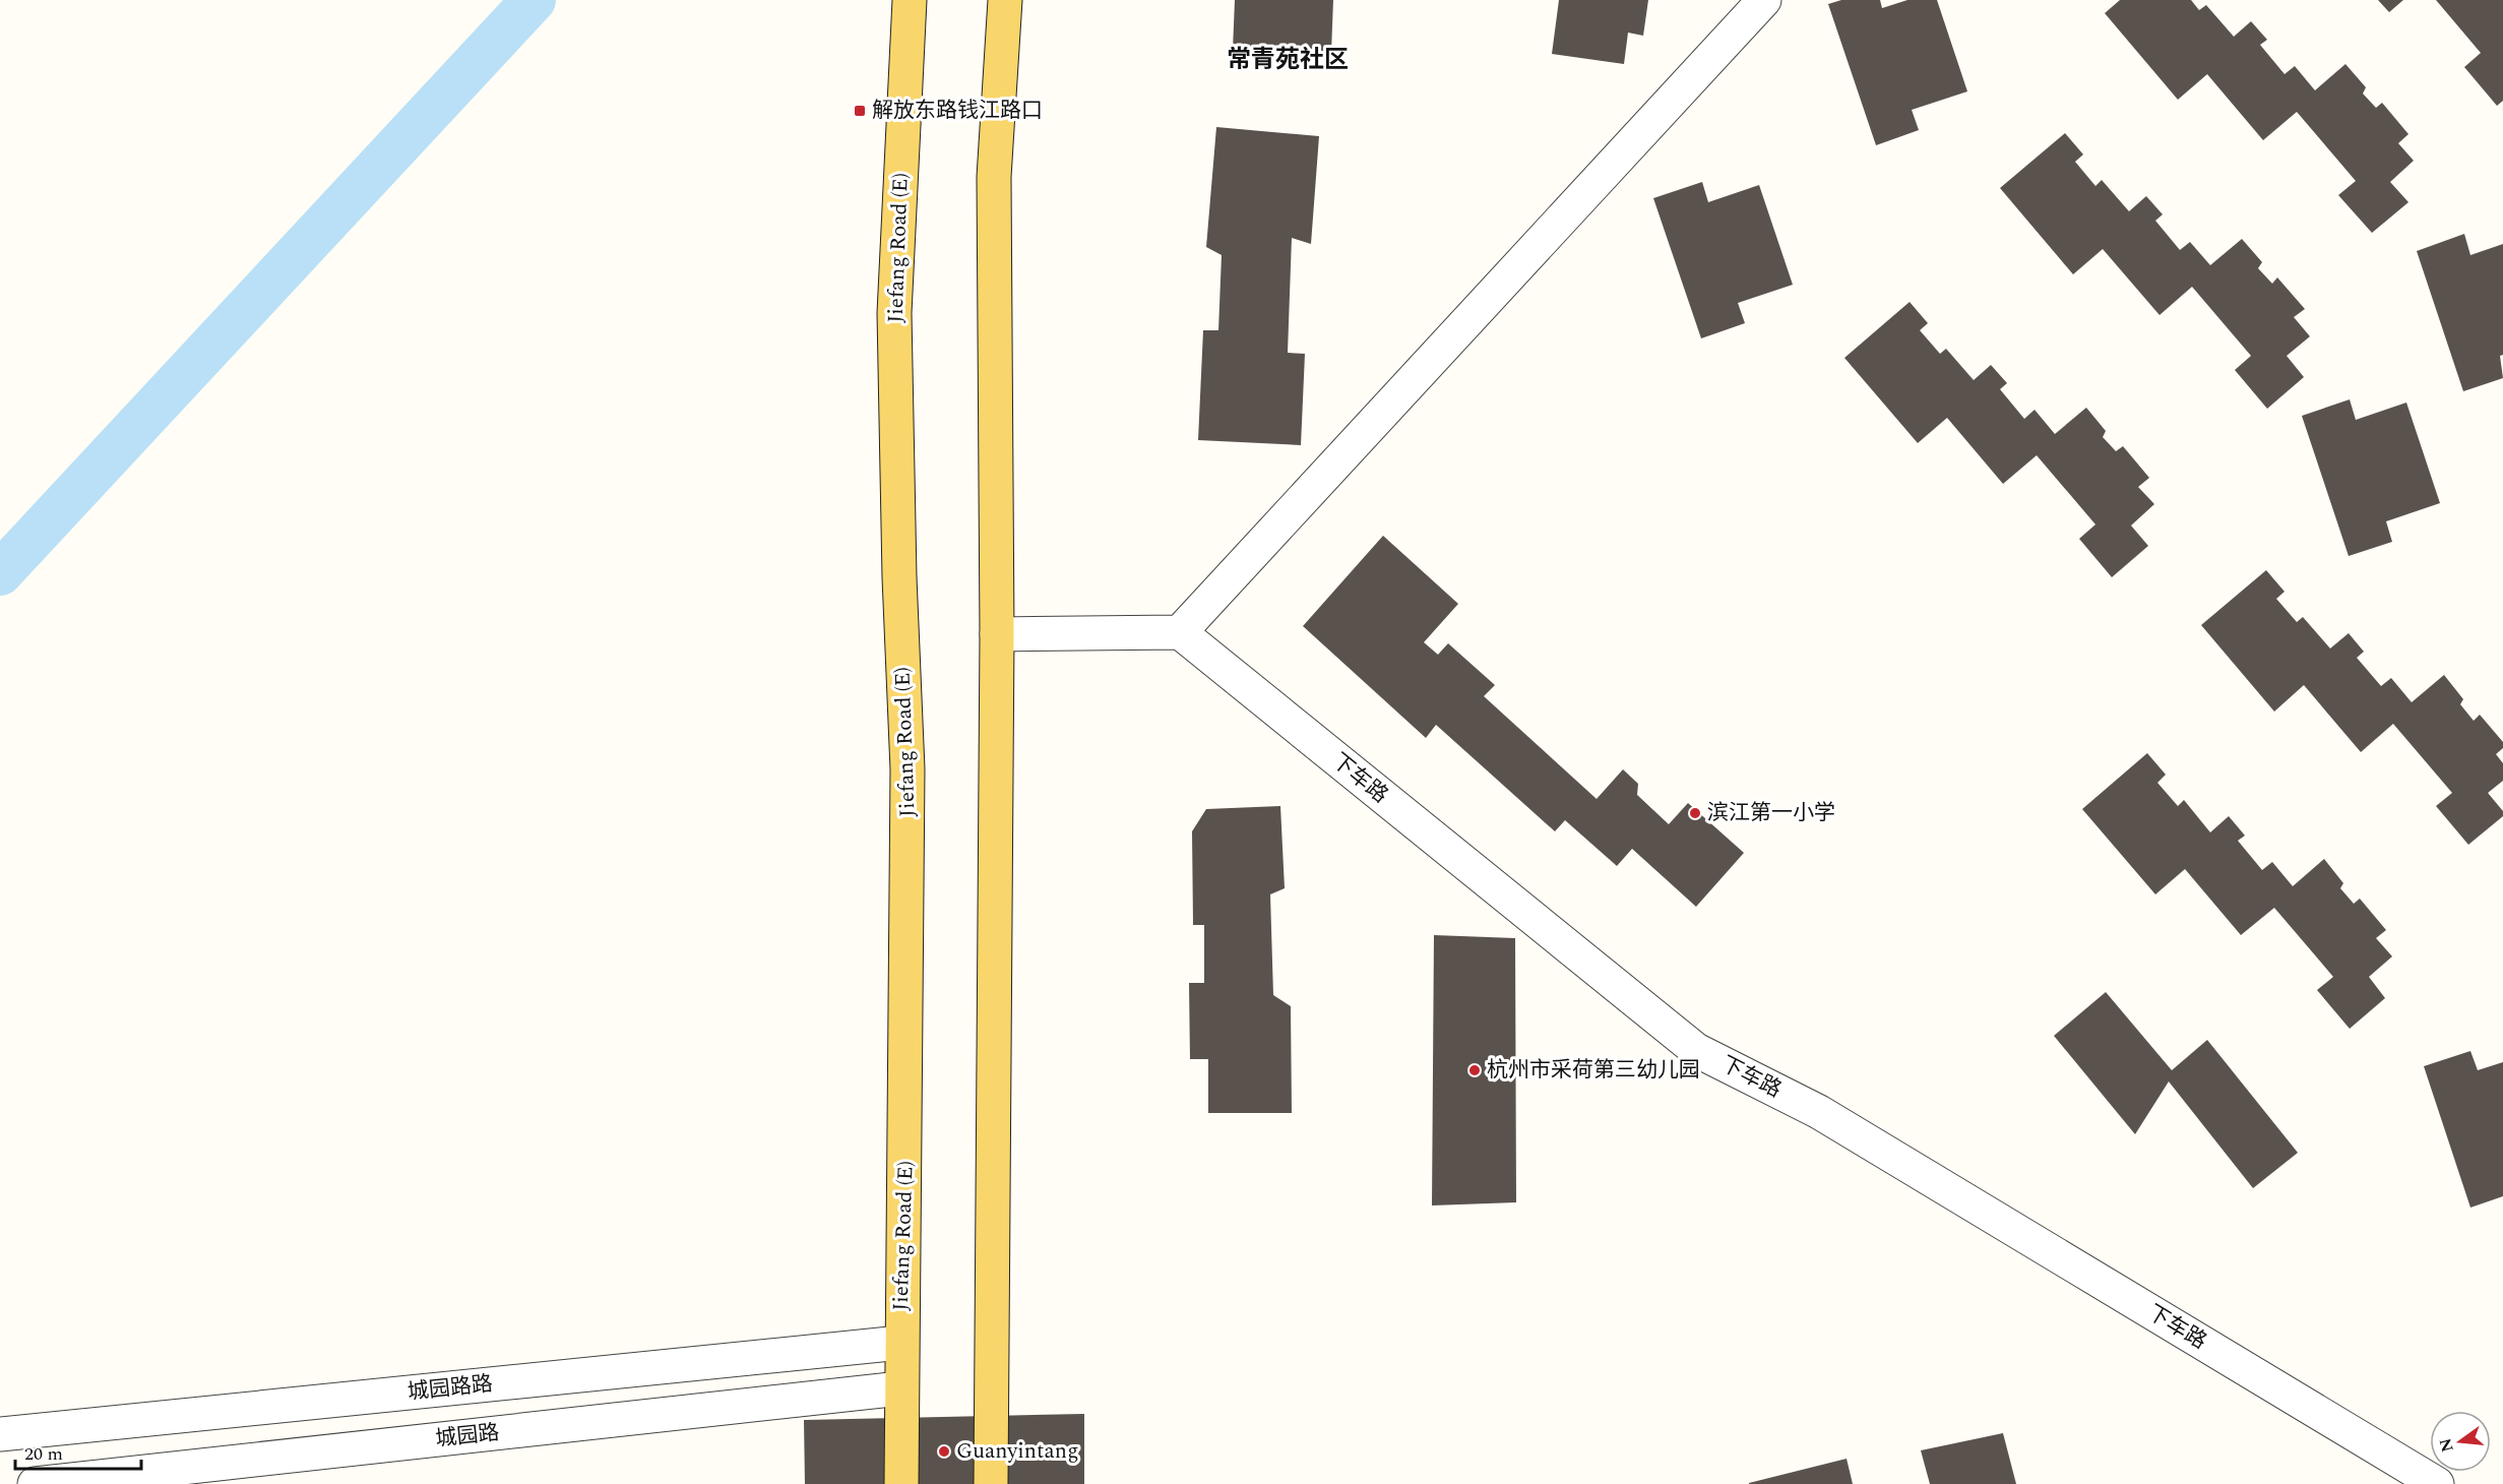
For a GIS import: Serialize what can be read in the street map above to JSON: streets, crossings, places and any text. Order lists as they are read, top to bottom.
{
  "streets": {
    "main road": ["Jiefang Road (E)"],
    "street": ["下车路", "城园路路", "城园路"]
  },
  "crossings": [
    ["Jiefang Road (E)", "城园路路"],
    ["Jiefang Road (E)", "城园路"]
  ],
  "districts": ["常青苑社区"],
  "places": {
    "transit": ["解放东路钱江路口"],
    "other": ["滨江第一小学", "杭州市采荷第三幼儿园", "Guanyintang"]
  },
  "scale_bar": "20 m",
  "north": "left"
}
